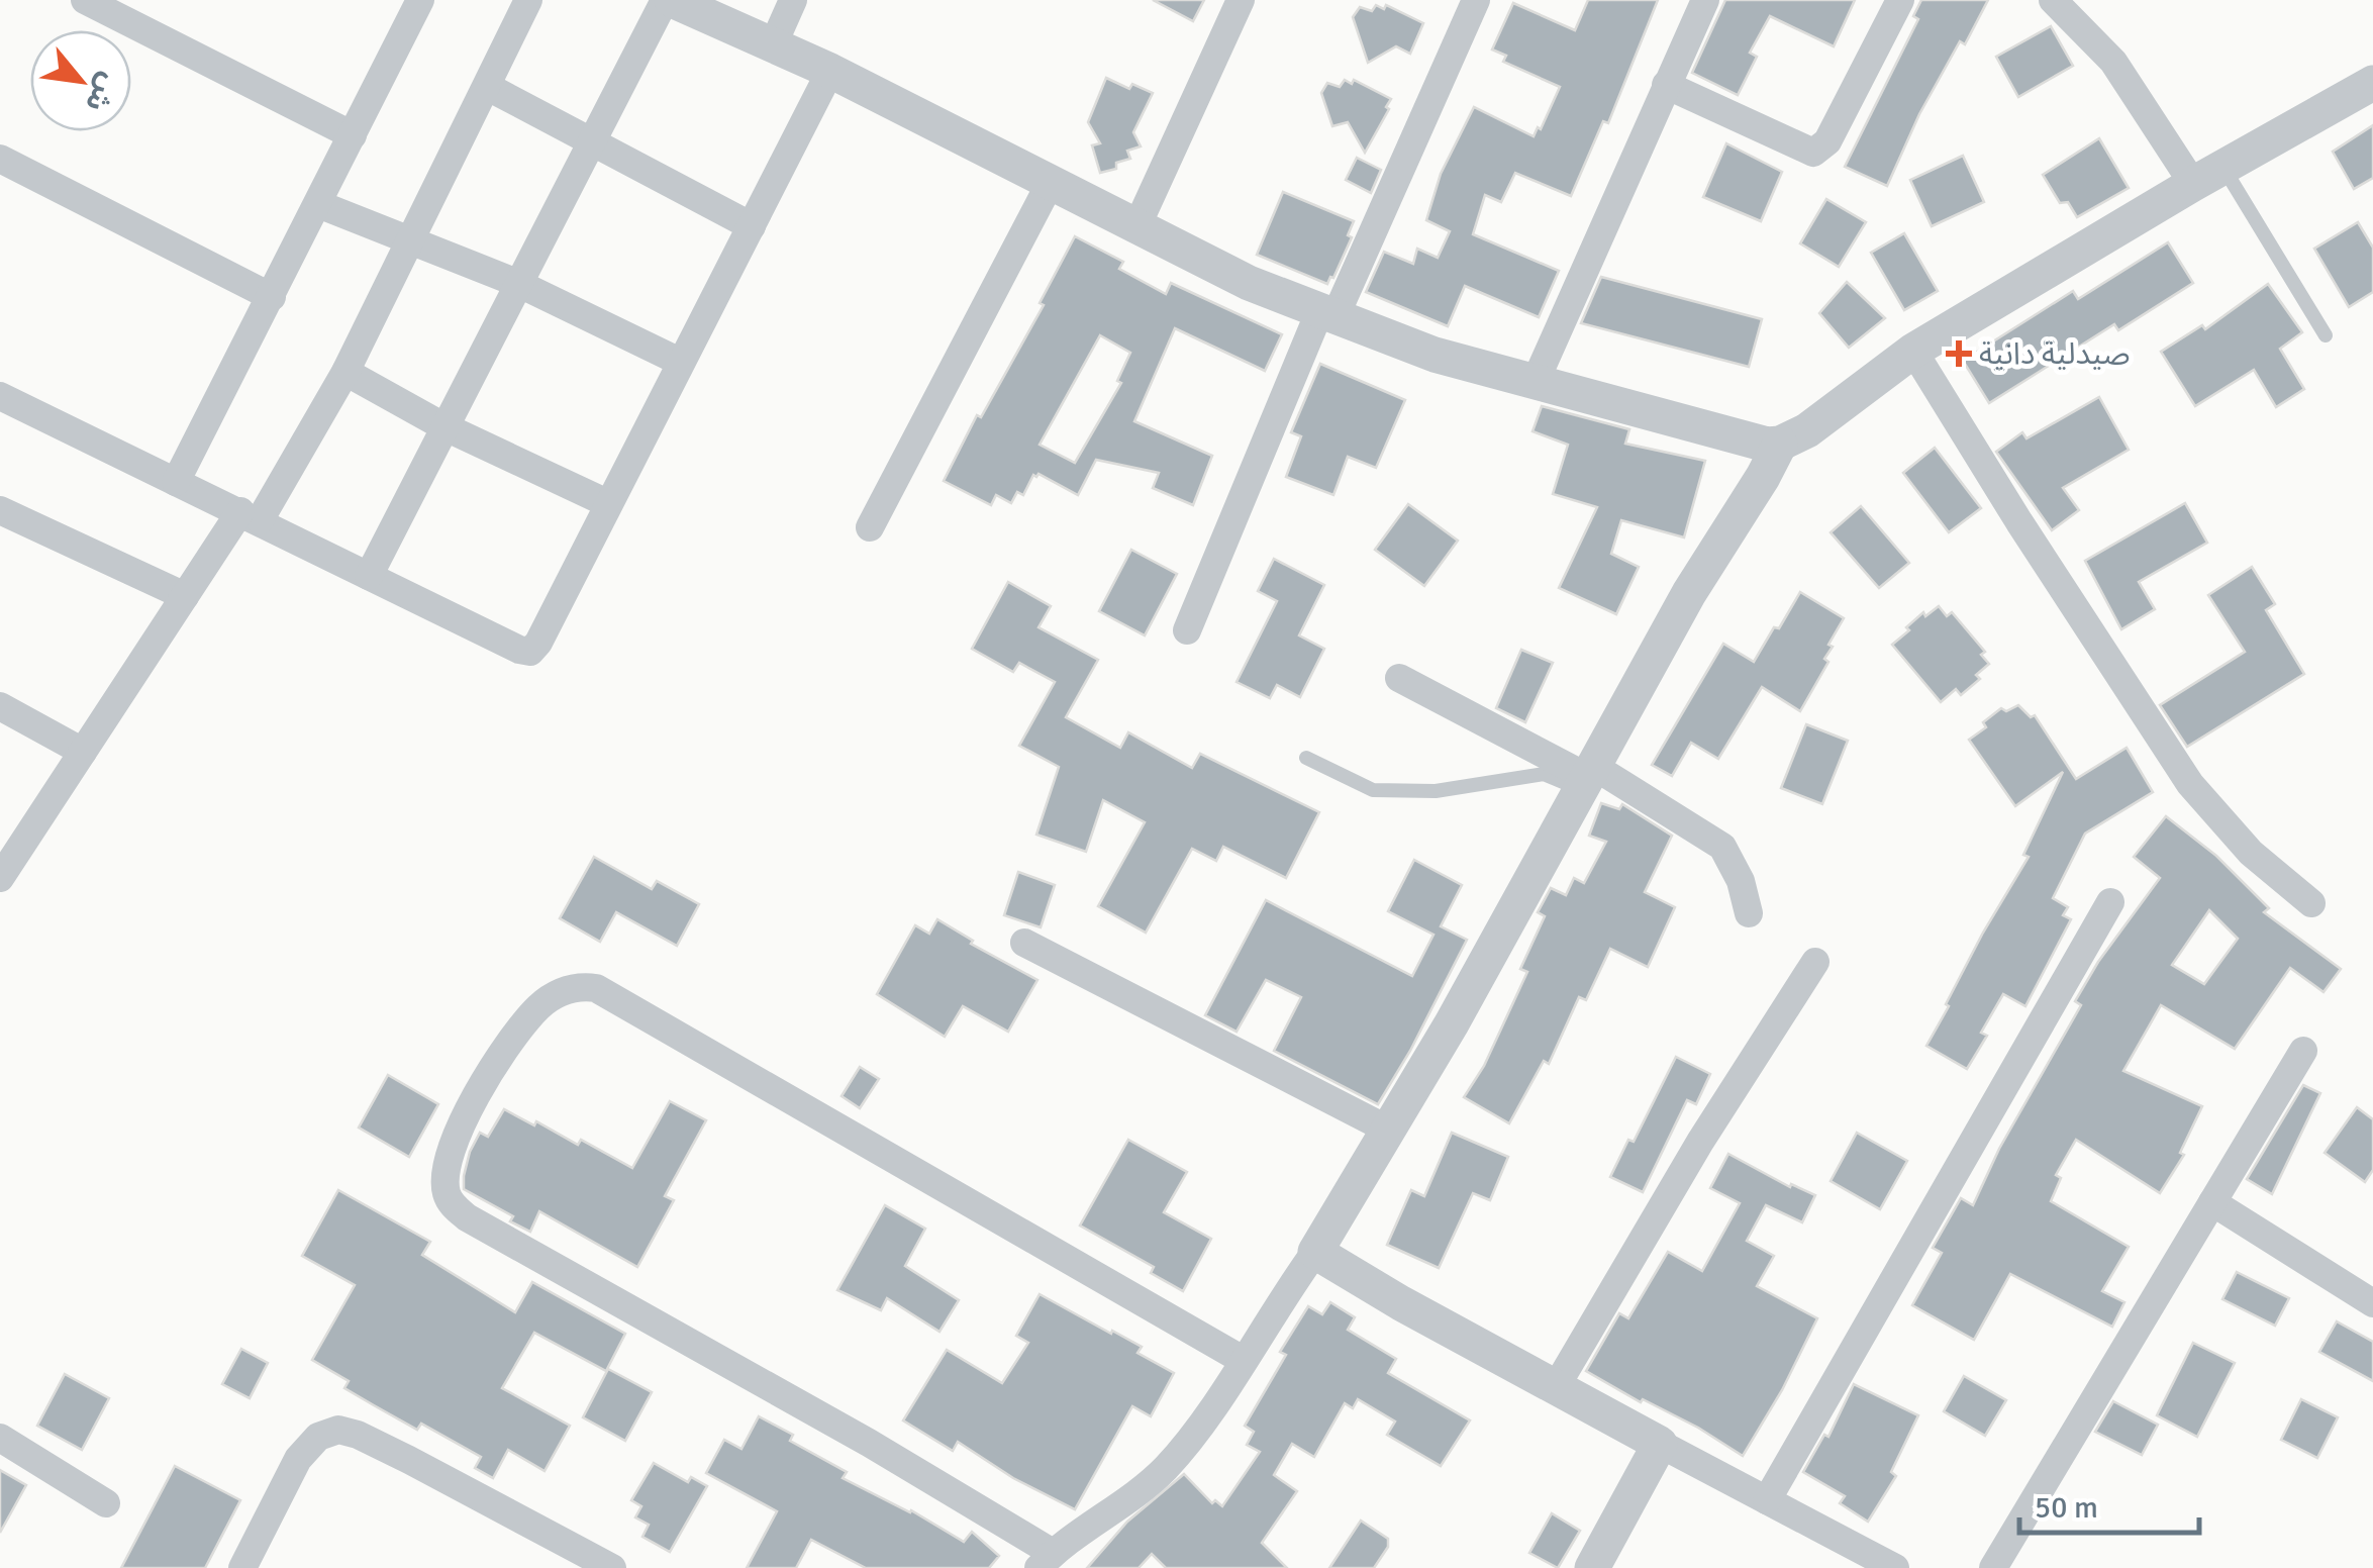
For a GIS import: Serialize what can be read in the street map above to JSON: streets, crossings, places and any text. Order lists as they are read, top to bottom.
{
  "places": {
    "health": ["صيدلية دانية"]
  },
  "scale_bar": "50 m",
  "north": "bottom right"
}
